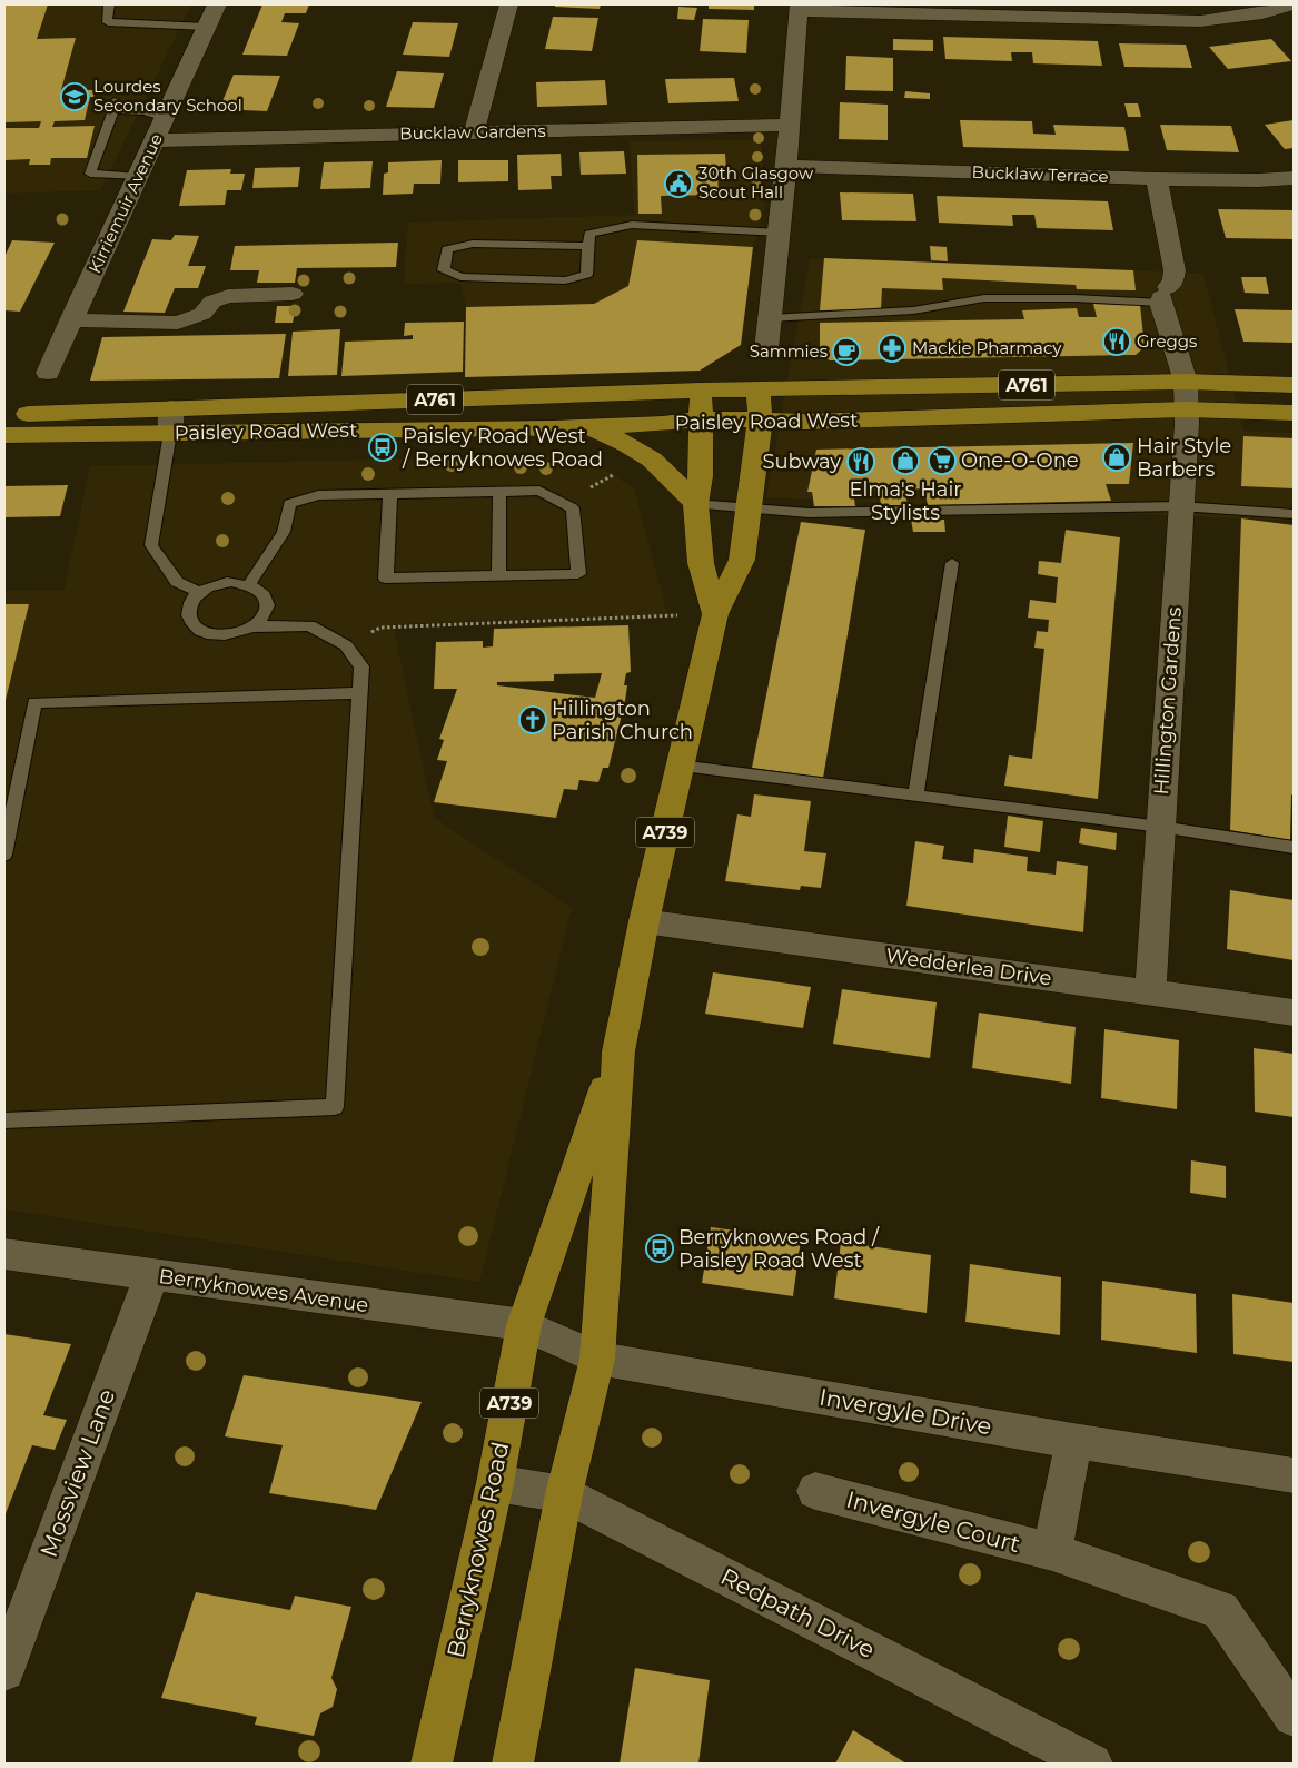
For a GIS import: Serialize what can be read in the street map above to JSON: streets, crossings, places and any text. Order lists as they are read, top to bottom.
{
  "streets": {
    "main road": [
      "A761",
      "Paisley Road West",
      "A739",
      "Berryknowes Road"
    ],
    "street": [
      "Bucklaw Gardens",
      "Bucklaw Terrace",
      "Kirriemuir Avenue",
      "Hillington Gardens",
      "Wedderlea Drive",
      "Berryknowes Avenue",
      "Invergyle Drive",
      "Mossview Lane",
      "Invergyle Court",
      "Redpath Drive"
    ]
  },
  "crossings": [
    ["Bucklaw Gardens", "Kirriemuir Avenue"],
    ["Paisley Road West", "Hillington Gardens"],
    ["Paisley Road West", "Berryknowes Road"],
    ["Hillington Gardens", "Wedderlea Drive"],
    ["Wedderlea Drive", "Berryknowes Road"],
    ["Berryknowes Avenue", "Invergyle Drive"],
    ["Berryknowes Avenue", "Mossview Lane"],
    ["Berryknowes Avenue", "Berryknowes Road"],
    ["Invergyle Drive", "Berryknowes Road"],
    ["Berryknowes Road", "Redpath Drive"]
  ],
  "places": {
    "school or university": ["Lourdes Secondary School"],
    "public building": ["30th Glasgow Scout Hall"],
    "restaurant": ["Greggs", "Subway"],
    "pharmacy": ["Mackie Pharmacy"],
    "cafe": ["Sammies"],
    "bus stop": ["Paisley Road West / Berryknowes Road", "Berryknowes Road / Paisley Road West"],
    "shop": ["Hair Style Barbers", "Elma's Hair Stylists"],
    "supermarket": ["One-O-One"],
    "church": ["Hillington Parish Church"]
  }
}
